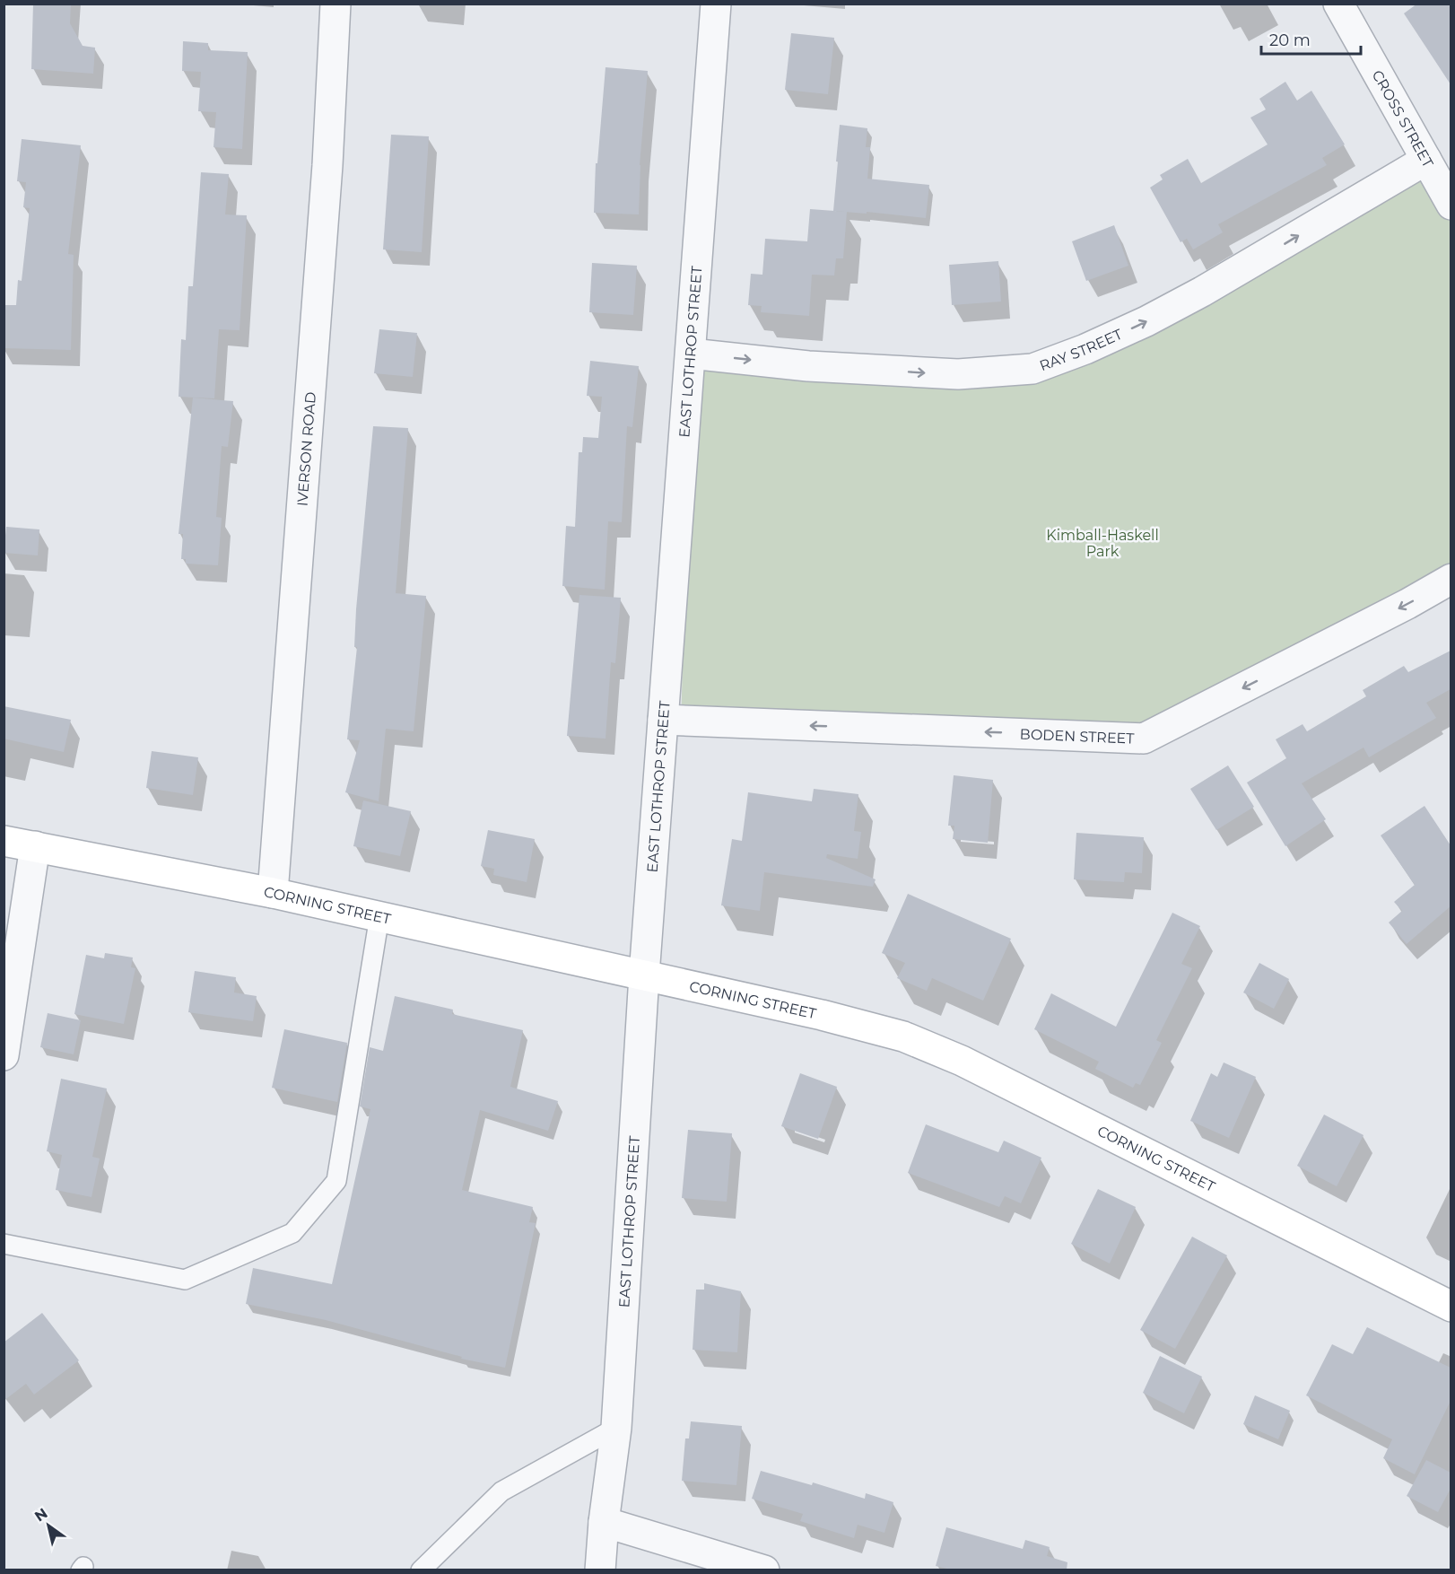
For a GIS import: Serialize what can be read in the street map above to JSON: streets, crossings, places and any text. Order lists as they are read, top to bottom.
{
  "streets": {
    "street": [
      "CROSS STREET",
      "RAY STREET",
      "EAST LOTHROP STREET",
      "IVERSON ROAD",
      "BODEN STREET",
      "CORNING STREET"
    ]
  },
  "crossings": [
    ["CROSS STREET", "RAY STREET"],
    ["RAY STREET", "EAST LOTHROP STREET"],
    ["EAST LOTHROP STREET", "BODEN STREET"],
    ["EAST LOTHROP STREET", "CORNING STREET"],
    ["IVERSON ROAD", "CORNING STREET"]
  ],
  "one_way": ["RAY STREET", "BODEN STREET"],
  "parks": ["Kimball-Haskell Park"],
  "scale_bar": "20 m",
  "north": "top left"
}
